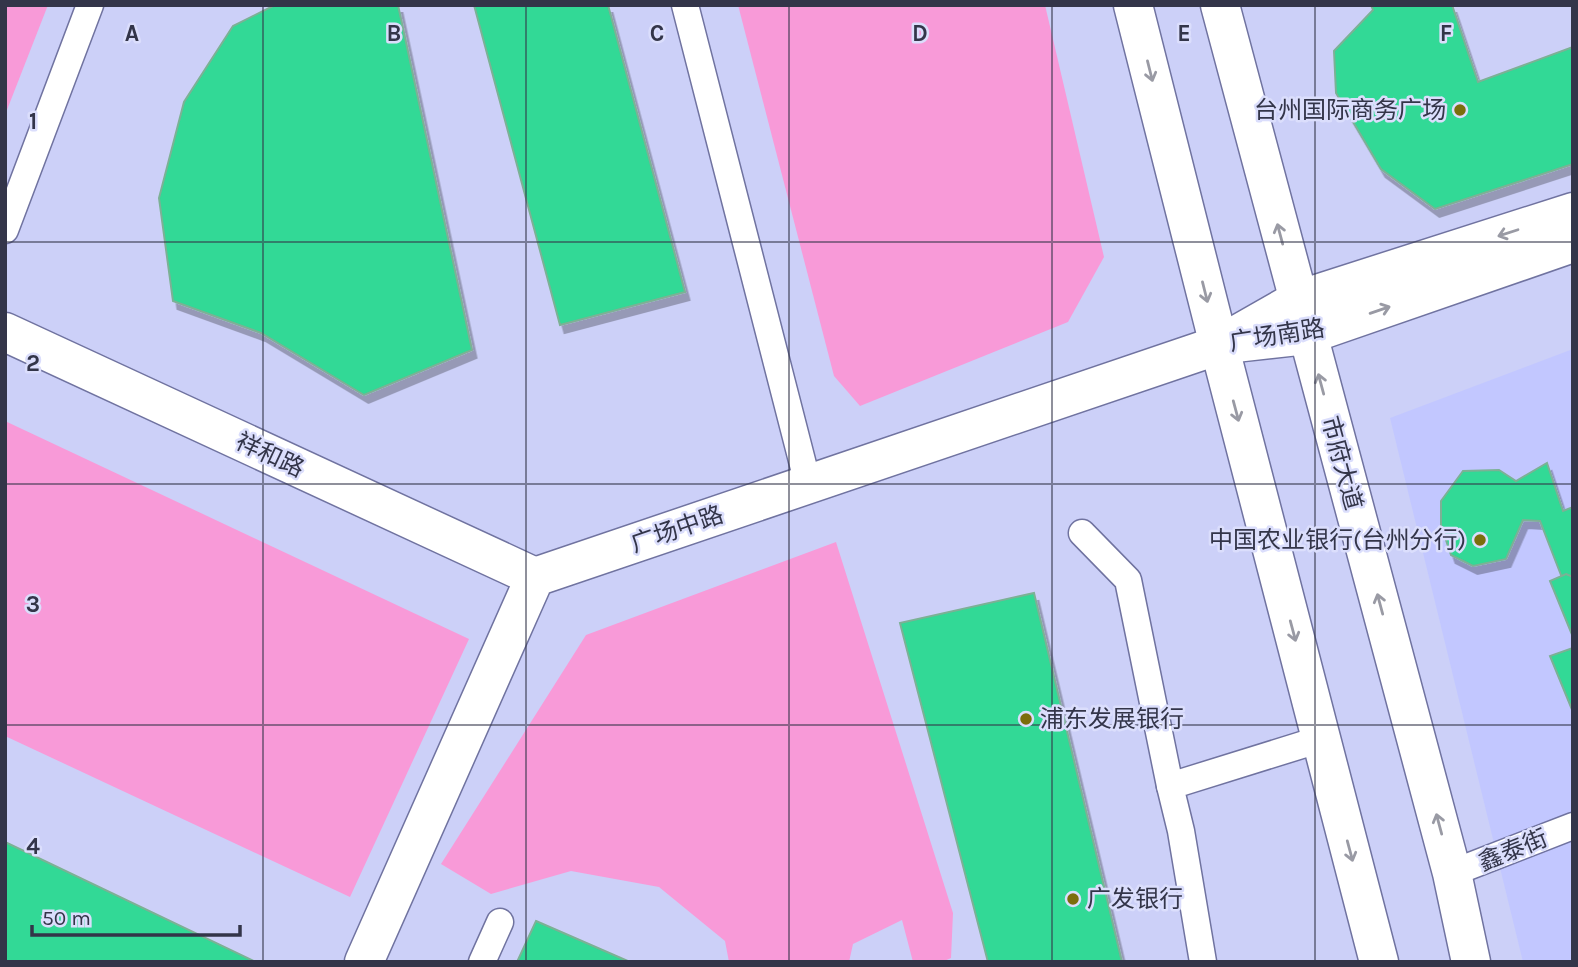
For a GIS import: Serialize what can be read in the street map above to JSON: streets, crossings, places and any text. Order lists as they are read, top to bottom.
{
  "streets": {
    "main road": [
      "广场南路",
      "祥和路",
      "市府大道",
      "广场中路"
    ],
    "street": ["鑫泰街"]
  },
  "crossings": [
    ["广场南路", "市府大道"],
    ["广场南路", "广场中路"],
    ["祥和路", "广场中路"],
    ["市府大道", "鑫泰街"]
  ],
  "places": [
    "台州国际商务广场",
    "中国农业银行(台州分行)",
    "浦东发展银行",
    "广发银行"
  ],
  "scale_bar": "50 m",
  "grid": {
    "columns": [
      "A",
      "B",
      "C",
      "D",
      "E",
      "F"
    ],
    "rows": [
      "1",
      "2",
      "3",
      "4"
    ]
  }
}
